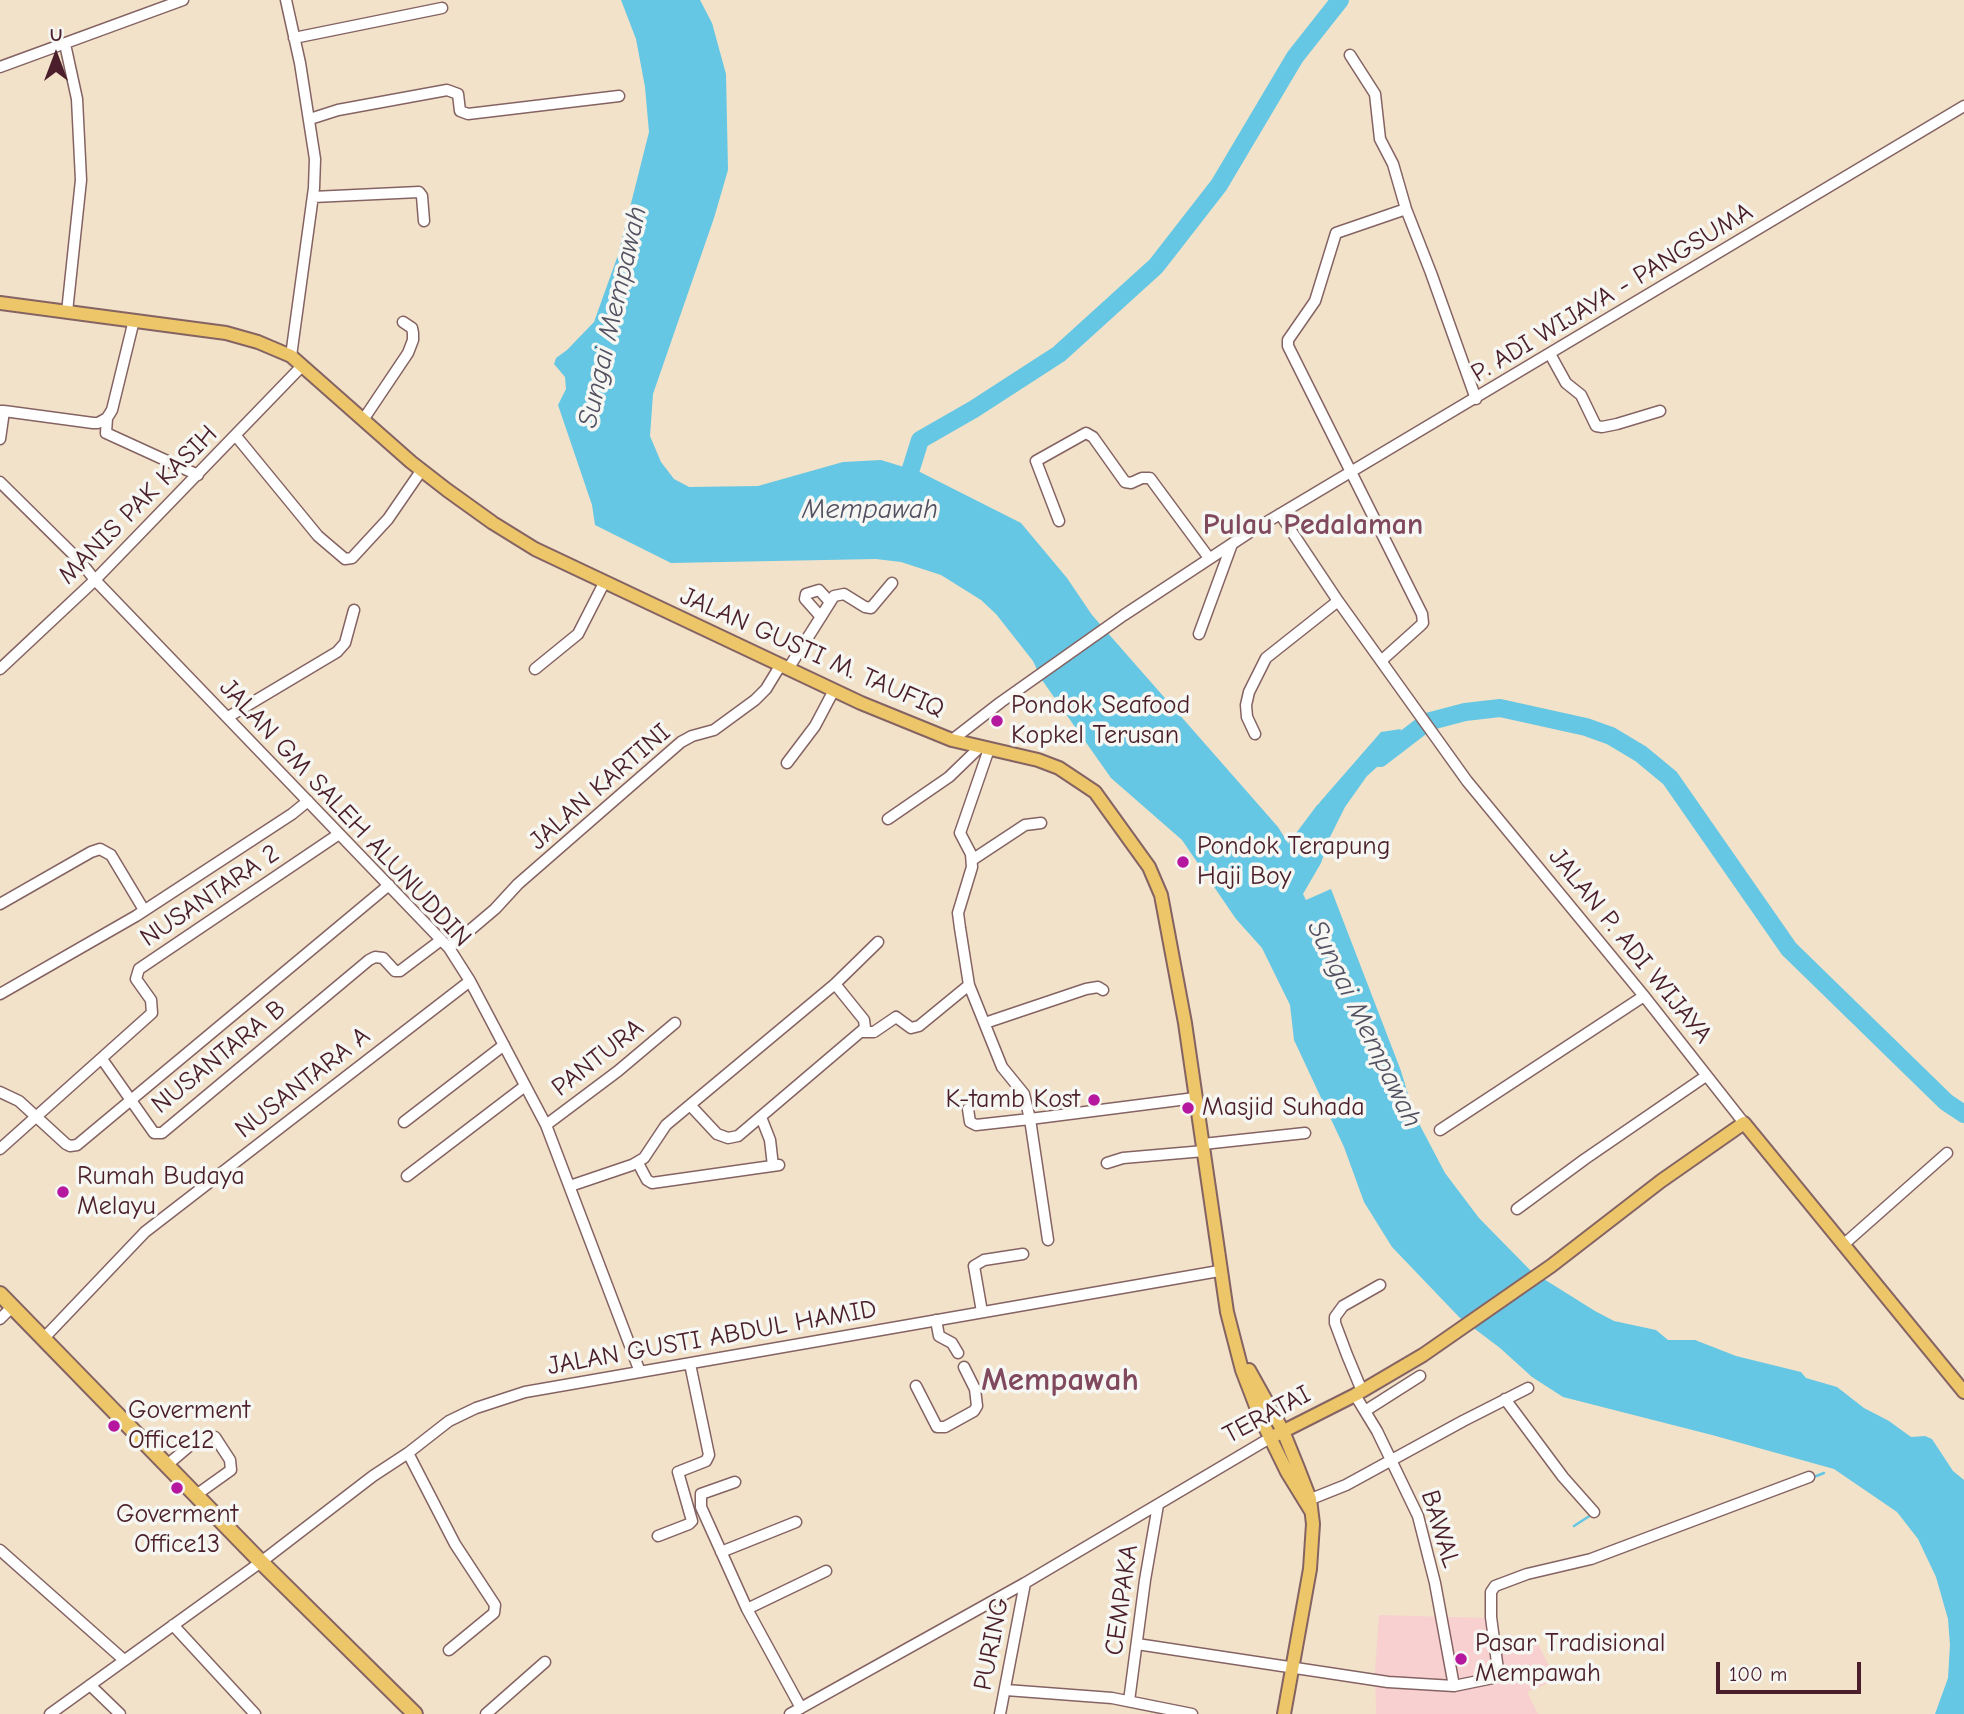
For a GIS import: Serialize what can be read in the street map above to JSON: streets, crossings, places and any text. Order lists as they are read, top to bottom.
{
  "streets": {
    "main road": ["JALAN GUSTI M. TAUFIQ", "JALAN P. ADI WIJAYA", "TERATAI"],
    "street": [
      "P. ADI WIJAYA - PANGSUMA",
      "MANIS PAK KASIH",
      "JALAN KARTINI",
      "JALAN GM SALEH ALUNUDDIN",
      "NUSANTARA 2",
      "NUSANTARA B",
      "PANTURA",
      "NUSANTARA A",
      "JALAN GUSTI ABDUL HAMID",
      "BAWAL",
      "CEMPAKA",
      "PURING"
    ]
  },
  "crossings": [
    ["P. ADI WIJAYA - PANGSUMA", "JALAN GUSTI M. TAUFIQ"],
    ["P. ADI WIJAYA - PANGSUMA", "JALAN P. ADI WIJAYA"],
    ["MANIS PAK KASIH", "JALAN GUSTI M. TAUFIQ"],
    ["MANIS PAK KASIH", "JALAN GM SALEH ALUNUDDIN"],
    ["JALAN GUSTI M. TAUFIQ", "JALAN KARTINI"],
    ["JALAN GUSTI M. TAUFIQ", "JALAN GUSTI ABDUL HAMID"],
    ["JALAN GUSTI M. TAUFIQ", "TERATAI"],
    ["JALAN KARTINI", "JALAN GM SALEH ALUNUDDIN"],
    ["JALAN GM SALEH ALUNUDDIN", "NUSANTARA 2"],
    ["JALAN GM SALEH ALUNUDDIN", "NUSANTARA B"],
    ["JALAN GM SALEH ALUNUDDIN", "PANTURA"],
    ["JALAN GM SALEH ALUNUDDIN", "NUSANTARA A"],
    ["JALAN GM SALEH ALUNUDDIN", "JALAN GUSTI ABDUL HAMID"],
    ["JALAN P. ADI WIJAYA", "TERATAI"],
    ["TERATAI", "BAWAL"],
    ["TERATAI", "CEMPAKA"],
    ["TERATAI", "PURING"]
  ],
  "districts": ["Pulau Pedalaman", "Mempawah"],
  "water": ["Sungai Mempawah", "Mempawah"],
  "places": [
    "Pondok Seafood Kopkel Terusan",
    "Pondok Terapung Haji Boy",
    "K-tamb Kost",
    "Masjid Suhada",
    "Rumah Budaya Melayu",
    "Goverment Office12",
    "Goverment Office13",
    "Pasar Tradisional Mempawah"
  ],
  "scale_bar": "100 m",
  "north": "top"
}
